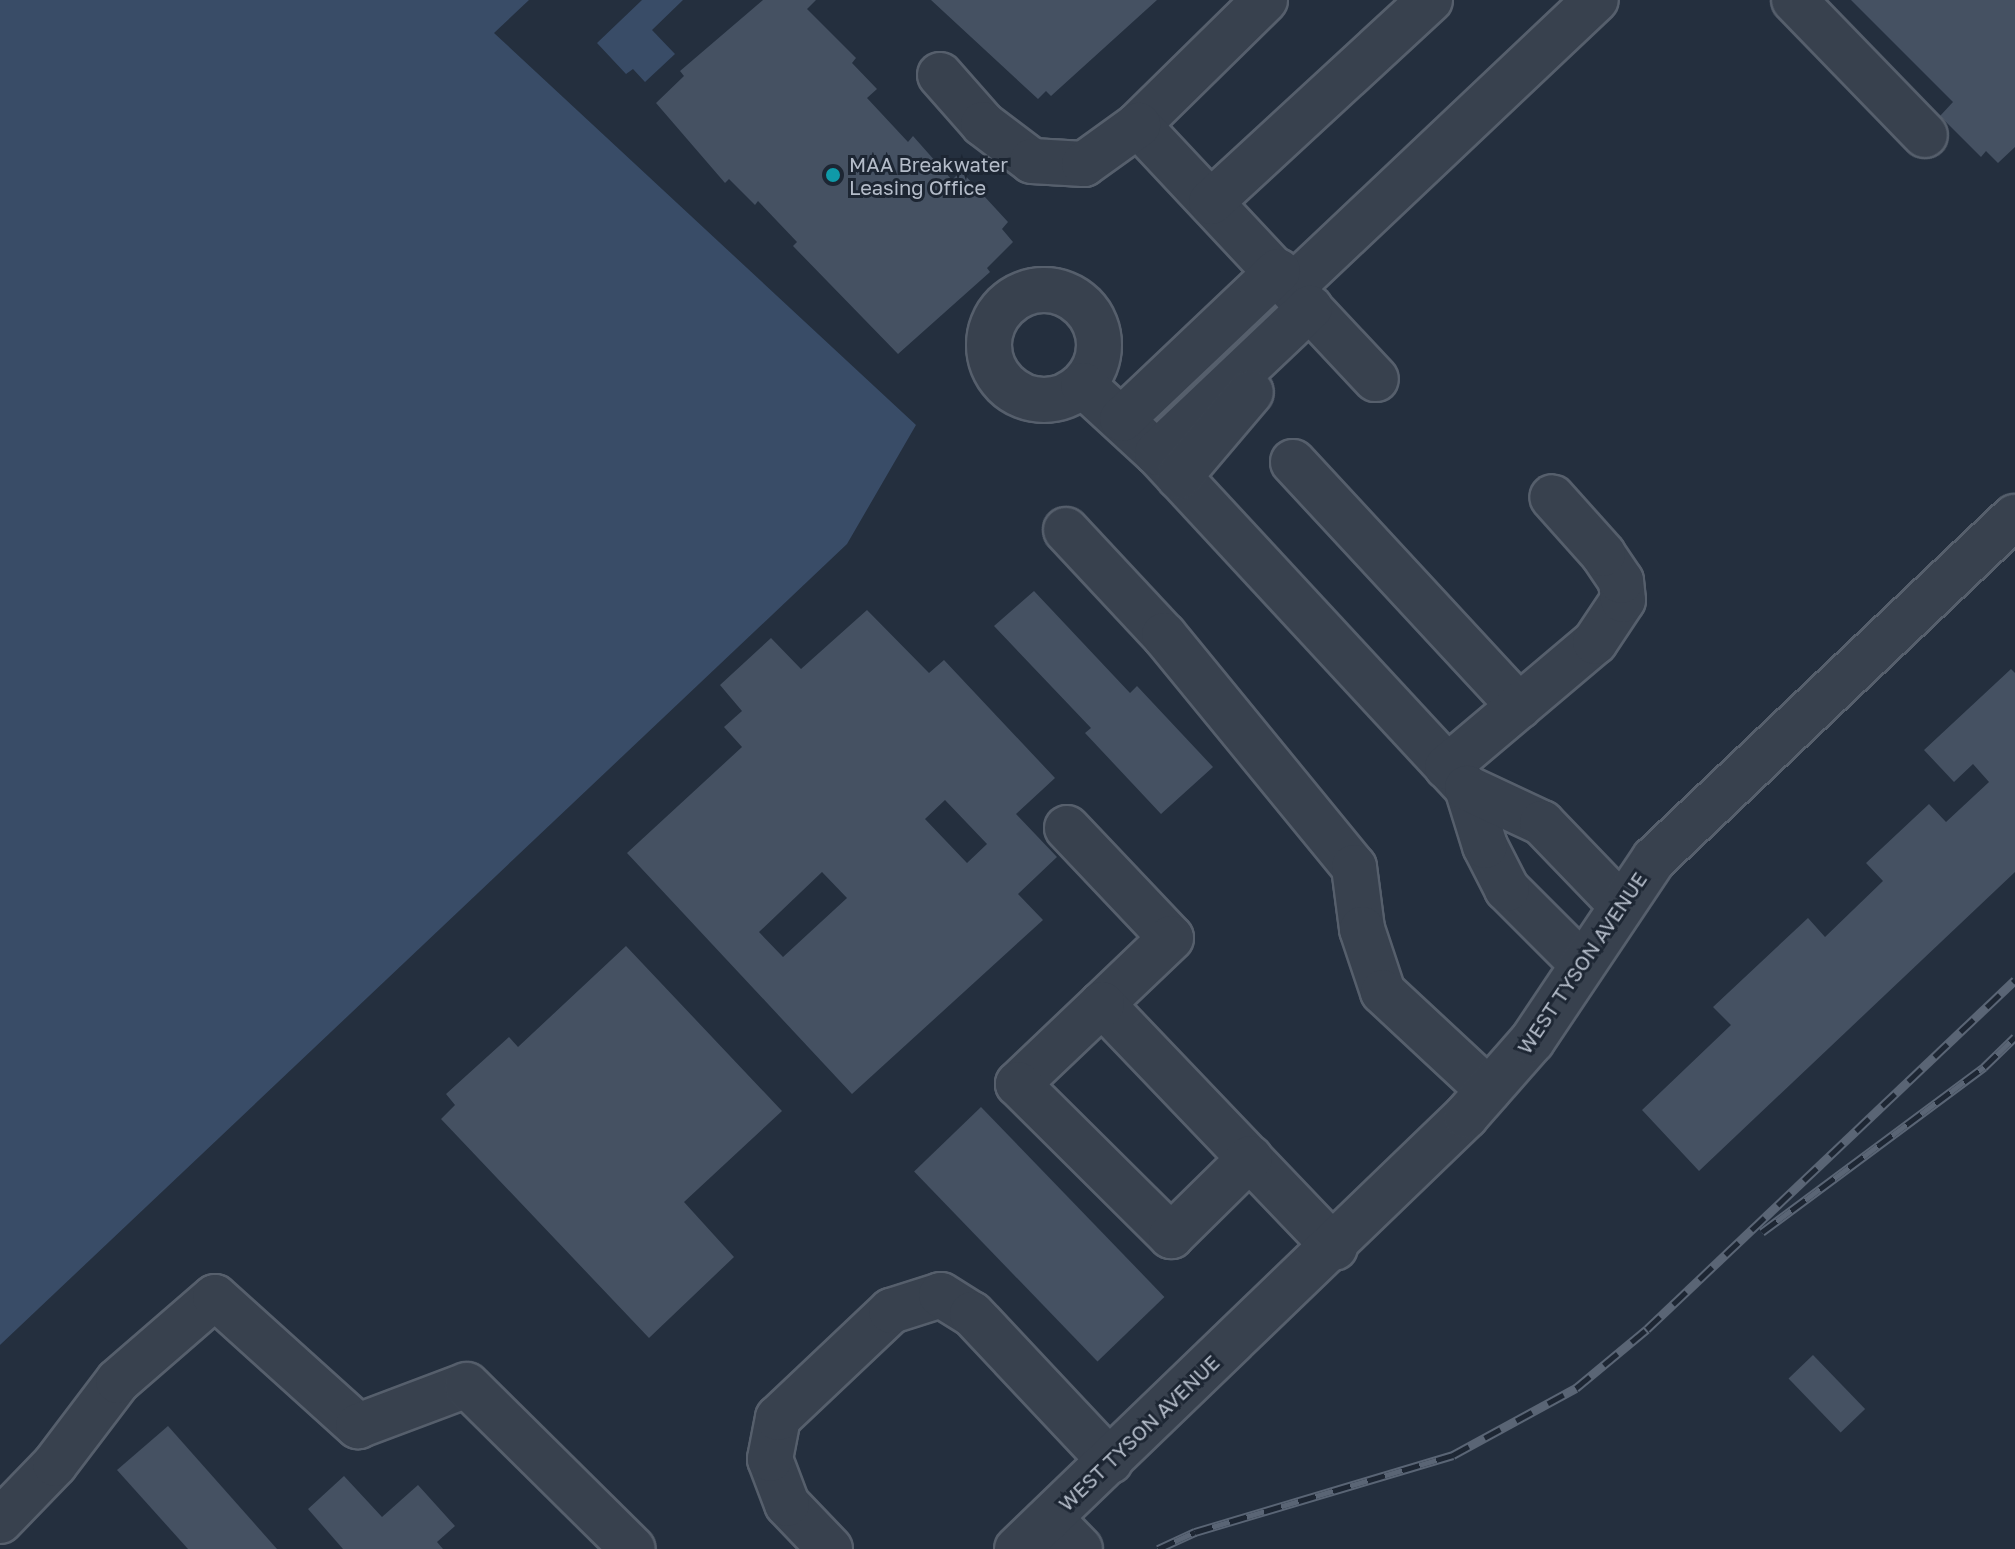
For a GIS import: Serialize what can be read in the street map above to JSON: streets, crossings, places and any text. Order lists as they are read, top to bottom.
{
  "streets": {
    "street": ["WEST TYSON AVENUE"]
  },
  "places": ["MAA Breakwater Leasing Office"]
}
